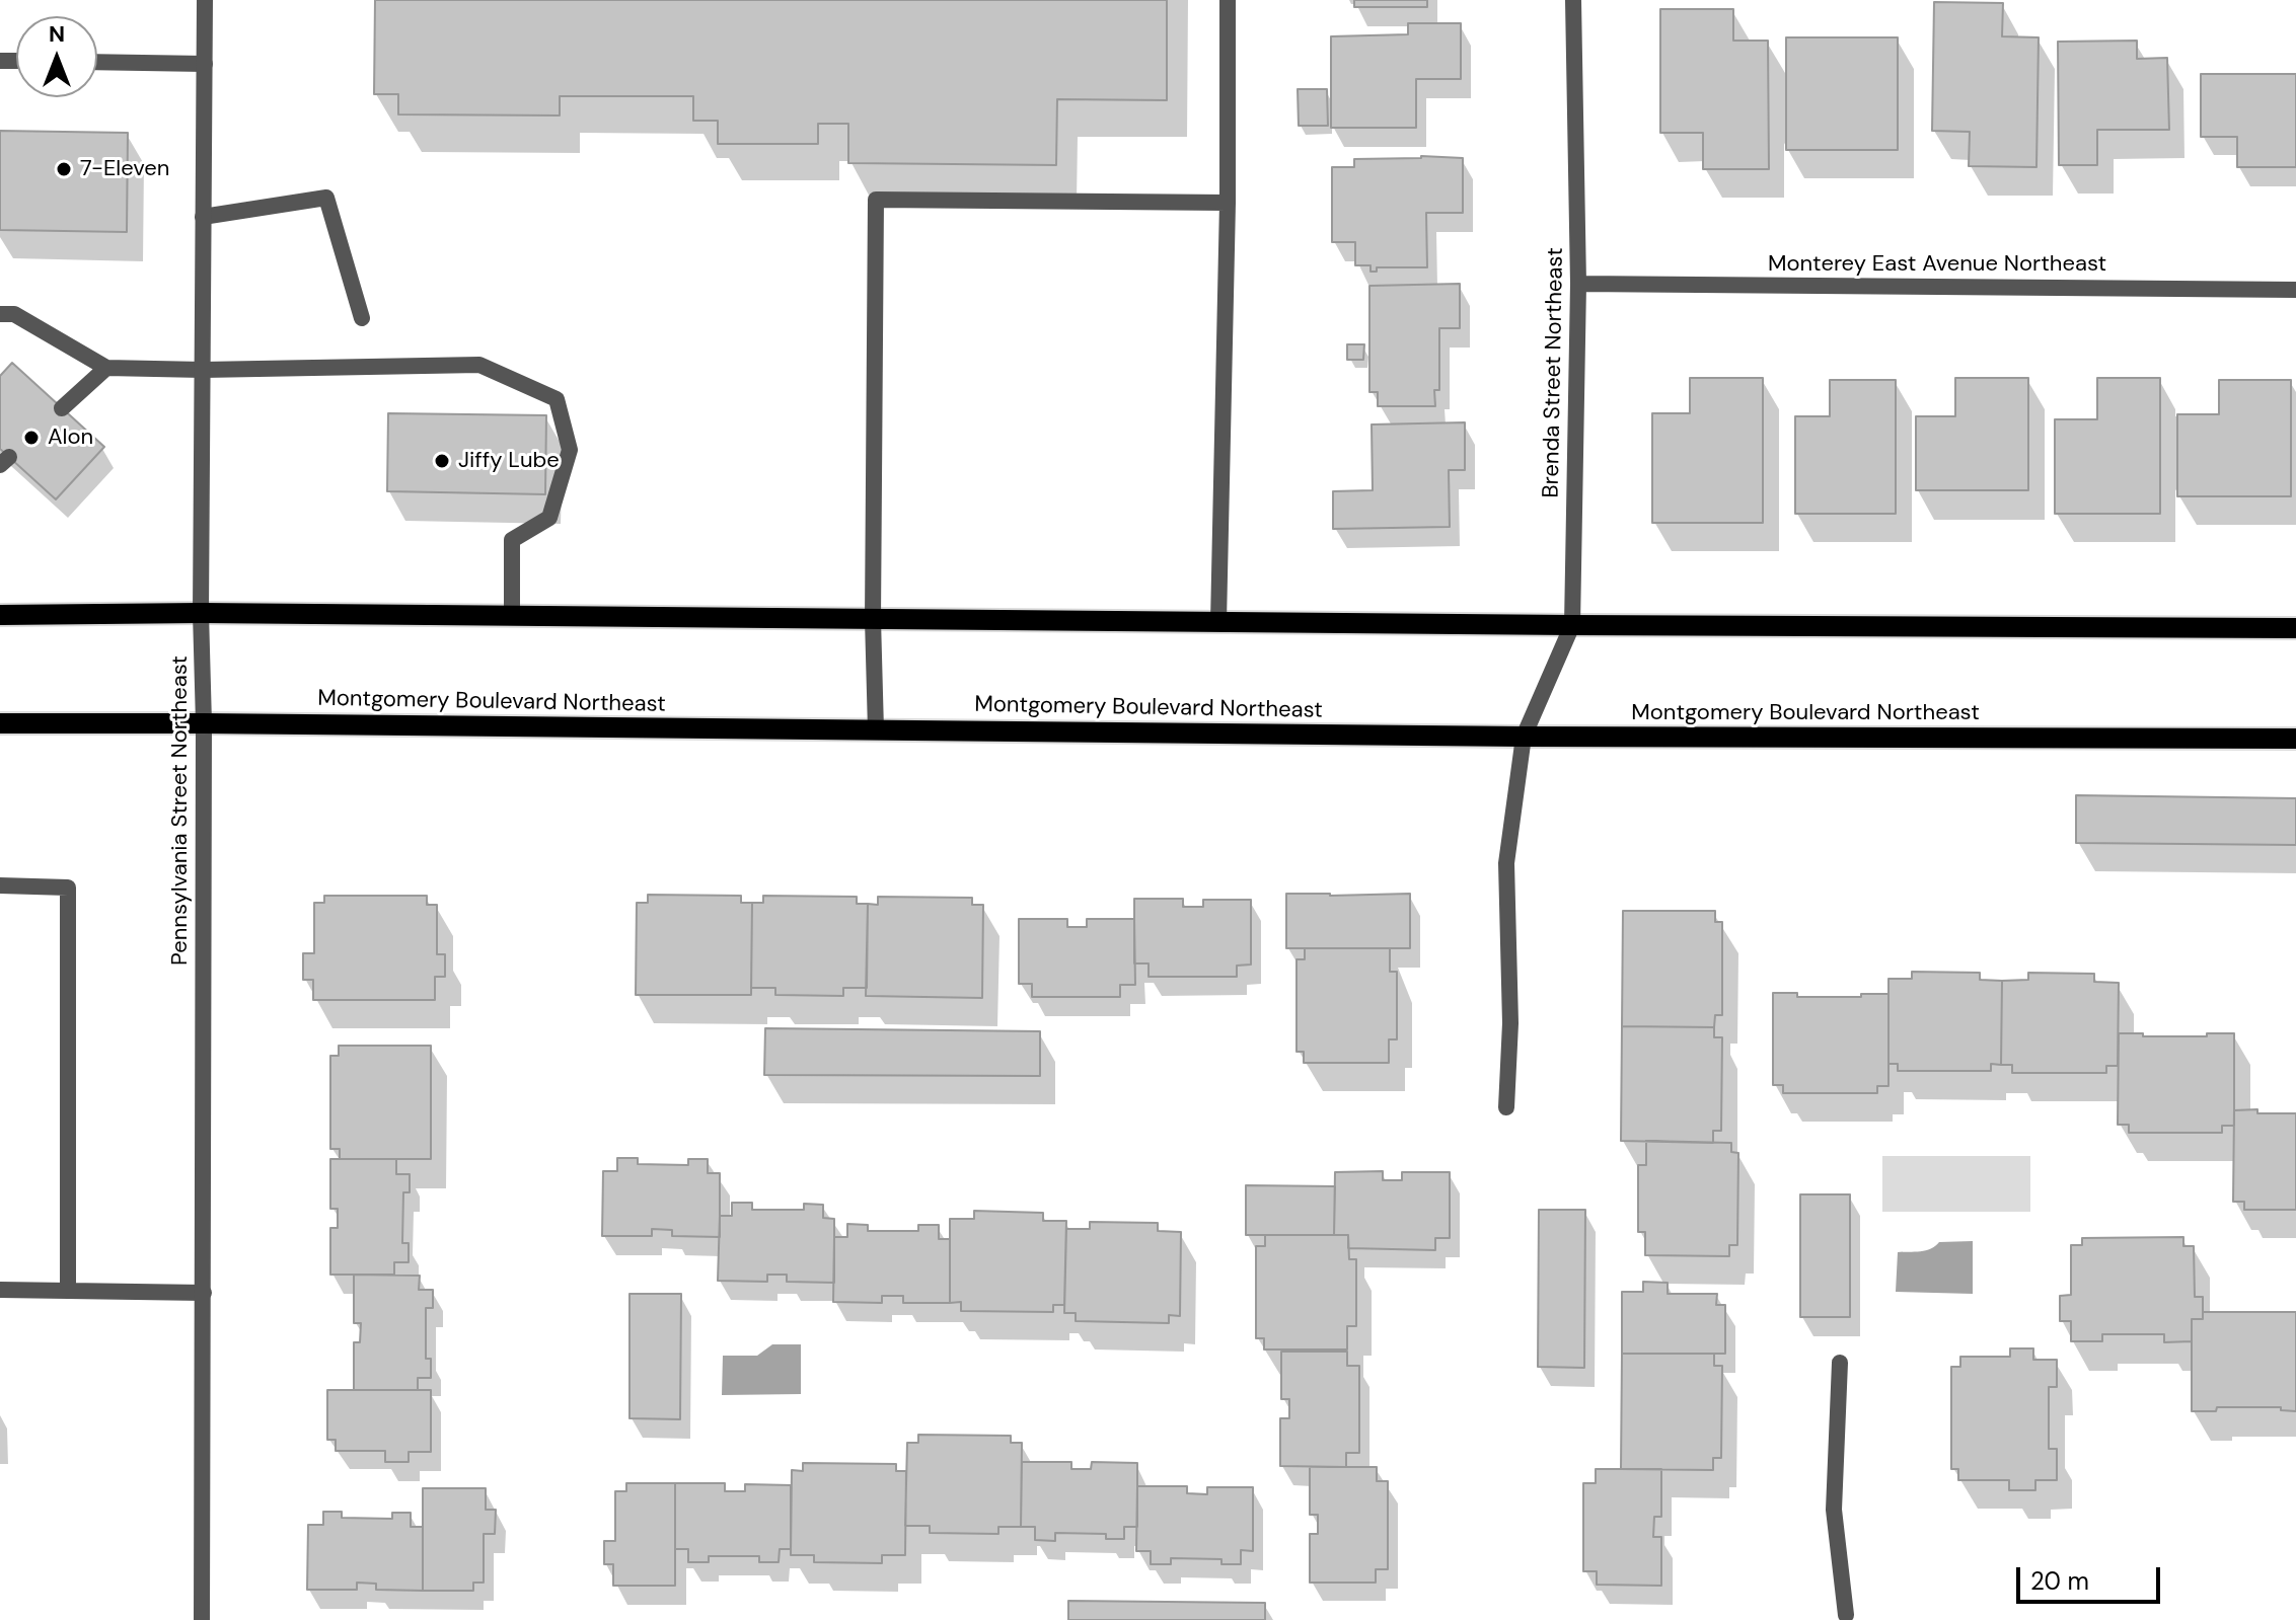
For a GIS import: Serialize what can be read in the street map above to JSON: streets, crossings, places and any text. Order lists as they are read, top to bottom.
{
  "streets": {
    "main road": ["Montgomery Boulevard Northeast"],
    "street": ["Monterey East Avenue Northeast", "Brenda Street Northeast", "Pennsylvania Street Northeast"]
  },
  "crossings": [
    ["Monterey East Avenue Northeast", "Brenda Street Northeast"],
    ["Brenda Street Northeast", "Montgomery Boulevard Northeast"],
    ["Montgomery Boulevard Northeast", "Pennsylvania Street Northeast"]
  ],
  "places": ["7-Eleven", "Alon", "Jiffy Lube"],
  "scale_bar": "20 m",
  "north": "top"
}
